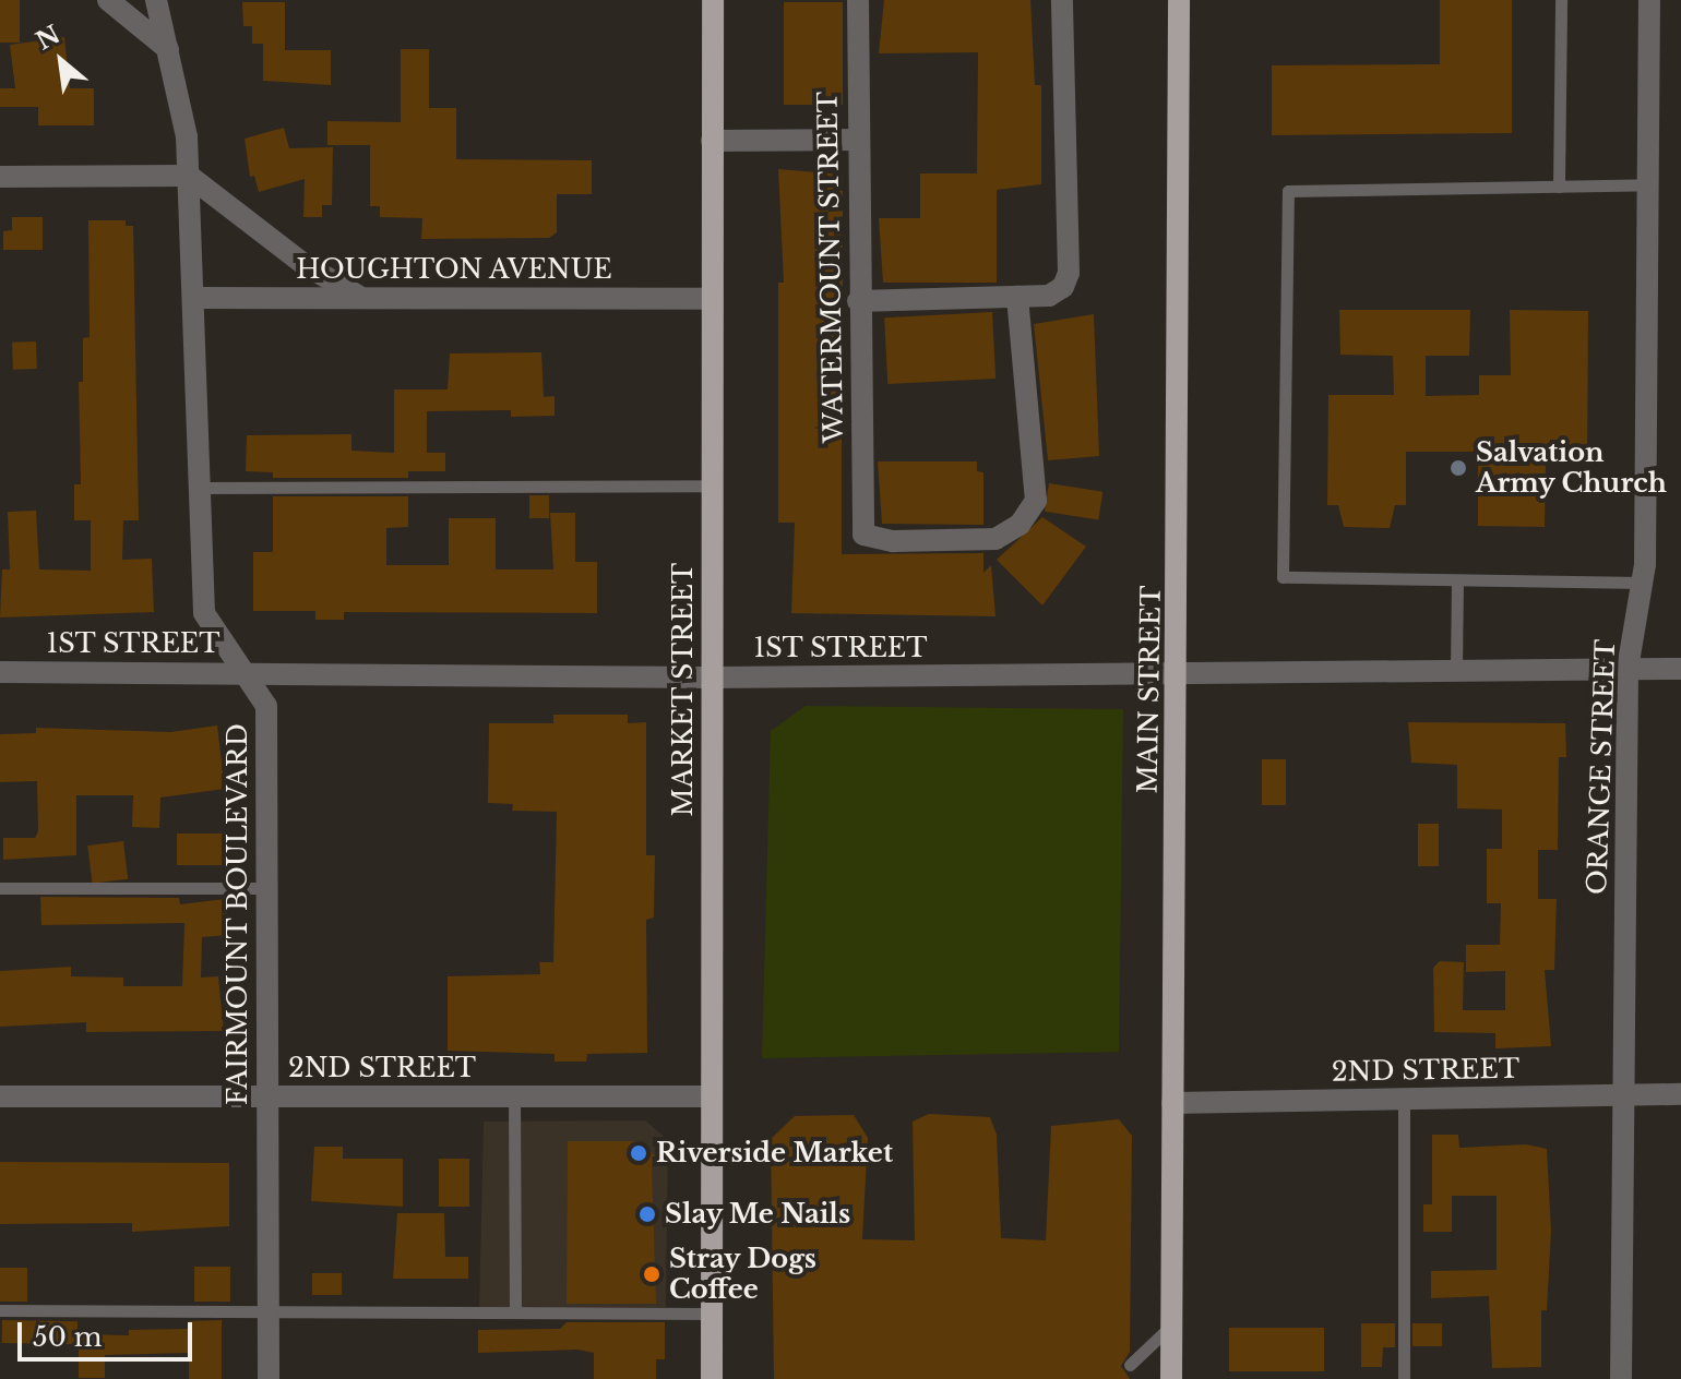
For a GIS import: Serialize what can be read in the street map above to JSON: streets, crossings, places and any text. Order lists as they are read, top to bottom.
{
  "streets": {
    "main road": ["MARKET STREET", "MAIN STREET"],
    "street": [
      "WATERMOUNT STREET",
      "HOUGHTON AVENUE",
      "1ST STREET",
      "ORANGE STREET",
      "FAIRMOUNT BOULEVARD",
      "2ND STREET"
    ]
  },
  "crossings": [
    ["HOUGHTON AVENUE", "MARKET STREET"],
    ["HOUGHTON AVENUE", "FAIRMOUNT BOULEVARD"],
    ["1ST STREET", "MARKET STREET"],
    ["1ST STREET", "MAIN STREET"],
    ["1ST STREET", "ORANGE STREET"],
    ["1ST STREET", "FAIRMOUNT BOULEVARD"],
    ["MARKET STREET", "2ND STREET"],
    ["MAIN STREET", "2ND STREET"],
    ["ORANGE STREET", "2ND STREET"],
    ["FAIRMOUNT BOULEVARD", "2ND STREET"]
  ],
  "places": [
    "Salvation Army Church",
    "Riverside Market",
    "Slay Me Nails",
    "Stray Dogs Coffee"
  ],
  "scale_bar": "50 m",
  "north": "top left"
}
